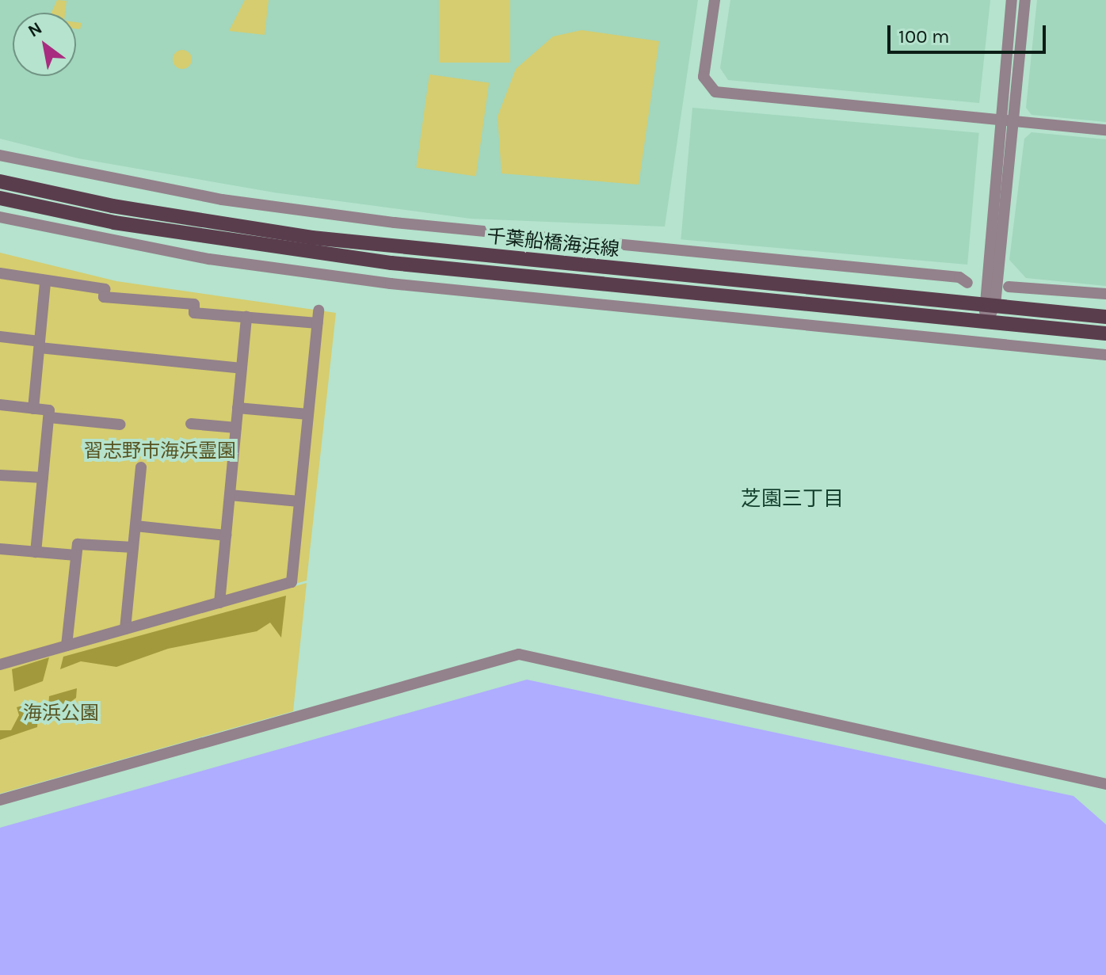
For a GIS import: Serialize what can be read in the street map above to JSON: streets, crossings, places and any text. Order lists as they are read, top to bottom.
{
  "streets": {
    "main road": ["千葉船橋海浜線"]
  },
  "districts": ["芝園三丁目"],
  "parks": ["習志野市海浜霊園", "海浜公園"],
  "scale_bar": "100 m",
  "north": "top left"
}
